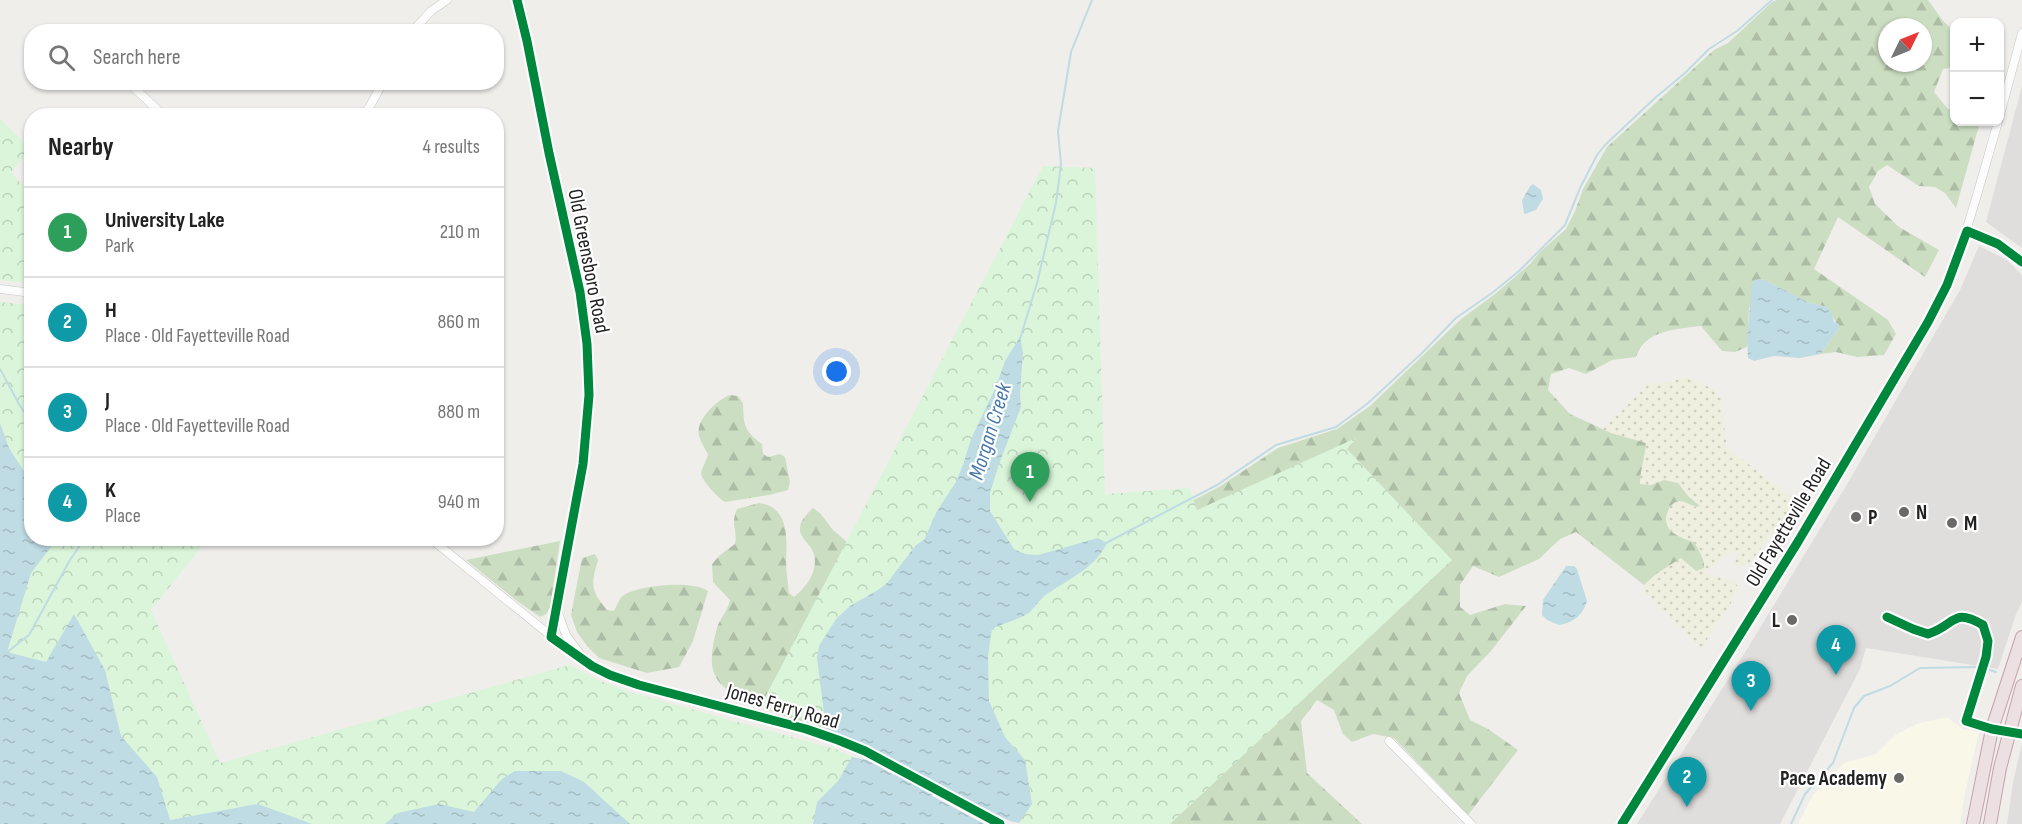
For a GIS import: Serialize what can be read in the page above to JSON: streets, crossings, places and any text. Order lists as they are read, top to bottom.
{
  "streets": {
    "street": ["Old Greensboro Road", "Old Fayetteville Road", "Jones Ferry Road"]
  },
  "crossings": [
    ["Old Greensboro Road", "Jones Ferry Road"]
  ],
  "water": ["Morgan Creek"],
  "places": [
    "N",
    "P",
    "M",
    "L",
    "Pace Academy"
  ],
  "north": "top right",
  "page": {
    "map_buttons": ["+", "−"],
    "search": "Search here",
    "heading": ["Nearby", "4 results"],
    "list": [
      {
        "mark": "1",
        "name": "University Lake",
        "note": "Park",
        "value": "210 m"
      },
      {
        "mark": "2",
        "name": "H",
        "note": "Place · Old Fayetteville Road",
        "value": "860 m"
      },
      {
        "mark": "3",
        "name": "J",
        "note": "Place · Old Fayetteville Road",
        "value": "880 m"
      },
      {
        "mark": "4",
        "name": "K",
        "note": "Place",
        "value": "940 m"
      }
    ],
    "pins": [
      "1",
      "4",
      "3",
      "2"
    ]
  }
}
